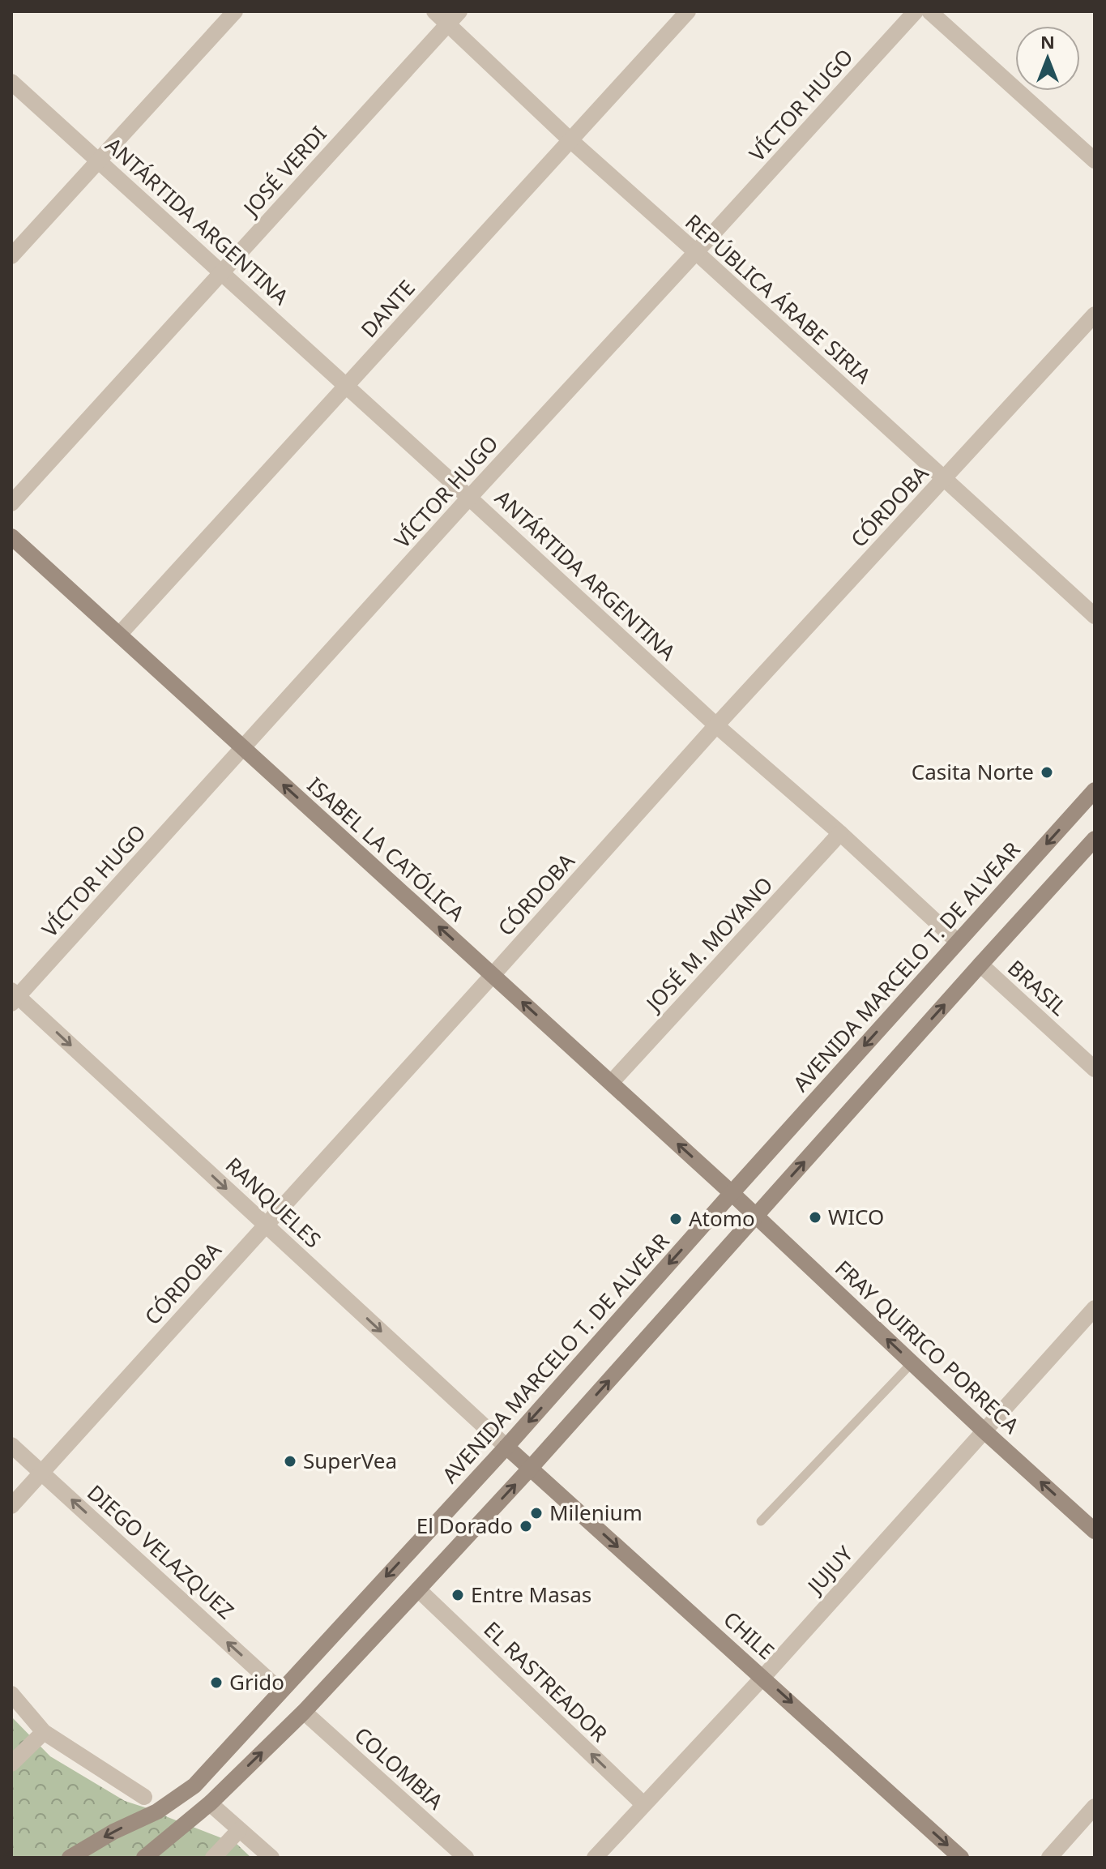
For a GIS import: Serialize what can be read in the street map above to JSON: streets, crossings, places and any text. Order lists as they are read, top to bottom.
{
  "streets": {
    "main road": [
      "ISABEL LA CATÓLICA",
      "AVENIDA MARCELO T. DE ALVEAR",
      "FRAY QUIRICO PORRECA",
      "CHILE"
    ],
    "street": [
      "VÍCTOR HUGO",
      "JOSÉ VERDI",
      "ANTÁRTIDA ARGENTINA",
      "REPÚBLICA ÁRABE SIRIA",
      "DANTE",
      "CÓRDOBA",
      "JOSÉ M. MOYANO",
      "BRASIL",
      "RANQUELES",
      "DIEGO VELAZQUEZ",
      "JUJUY",
      "EL RASTREADOR",
      "COLOMBIA"
    ]
  },
  "crossings": [
    ["VÍCTOR HUGO", "ANTÁRTIDA ARGENTINA"],
    ["VÍCTOR HUGO", "REPÚBLICA ÁRABE SIRIA"],
    ["VÍCTOR HUGO", "ISABEL LA CATÓLICA"],
    ["VÍCTOR HUGO", "RANQUELES"],
    ["JOSÉ VERDI", "ANTÁRTIDA ARGENTINA"],
    ["JOSÉ VERDI", "REPÚBLICA ÁRABE SIRIA"],
    ["ANTÁRTIDA ARGENTINA", "DANTE"],
    ["ANTÁRTIDA ARGENTINA", "CÓRDOBA"],
    ["ANTÁRTIDA ARGENTINA", "JOSÉ M. MOYANO"],
    ["ANTÁRTIDA ARGENTINA", "AVENIDA MARCELO T. DE ALVEAR"],
    ["REPÚBLICA ÁRABE SIRIA", "DANTE"],
    ["REPÚBLICA ÁRABE SIRIA", "CÓRDOBA"],
    ["DANTE", "ISABEL LA CATÓLICA"],
    ["CÓRDOBA", "ISABEL LA CATÓLICA"],
    ["CÓRDOBA", "RANQUELES"],
    ["CÓRDOBA", "DIEGO VELAZQUEZ"],
    ["ISABEL LA CATÓLICA", "JOSÉ M. MOYANO"],
    ["ISABEL LA CATÓLICA", "AVENIDA MARCELO T. DE ALVEAR"],
    ["ISABEL LA CATÓLICA", "FRAY QUIRICO PORRECA"],
    ["AVENIDA MARCELO T. DE ALVEAR", "RANQUELES"],
    ["AVENIDA MARCELO T. DE ALVEAR", "FRAY QUIRICO PORRECA"],
    ["AVENIDA MARCELO T. DE ALVEAR", "DIEGO VELAZQUEZ"],
    ["AVENIDA MARCELO T. DE ALVEAR", "CHILE"],
    ["RANQUELES", "CHILE"],
    ["FRAY QUIRICO PORRECA", "JUJUY"],
    ["JUJUY", "CHILE"],
    ["JUJUY", "EL RASTREADOR"]
  ],
  "one_way": [
    "ISABEL LA CATÓLICA",
    "RANQUELES",
    "FRAY QUIRICO PORRECA",
    "DIEGO VELAZQUEZ",
    "CHILE",
    "EL RASTREADOR"
  ],
  "places": [
    "Casita Norte",
    "WICO",
    "Atomo",
    "SuperVea",
    "Milenium",
    "El Dorado",
    "Entre Masas",
    "Grido"
  ],
  "north": "top"
}
